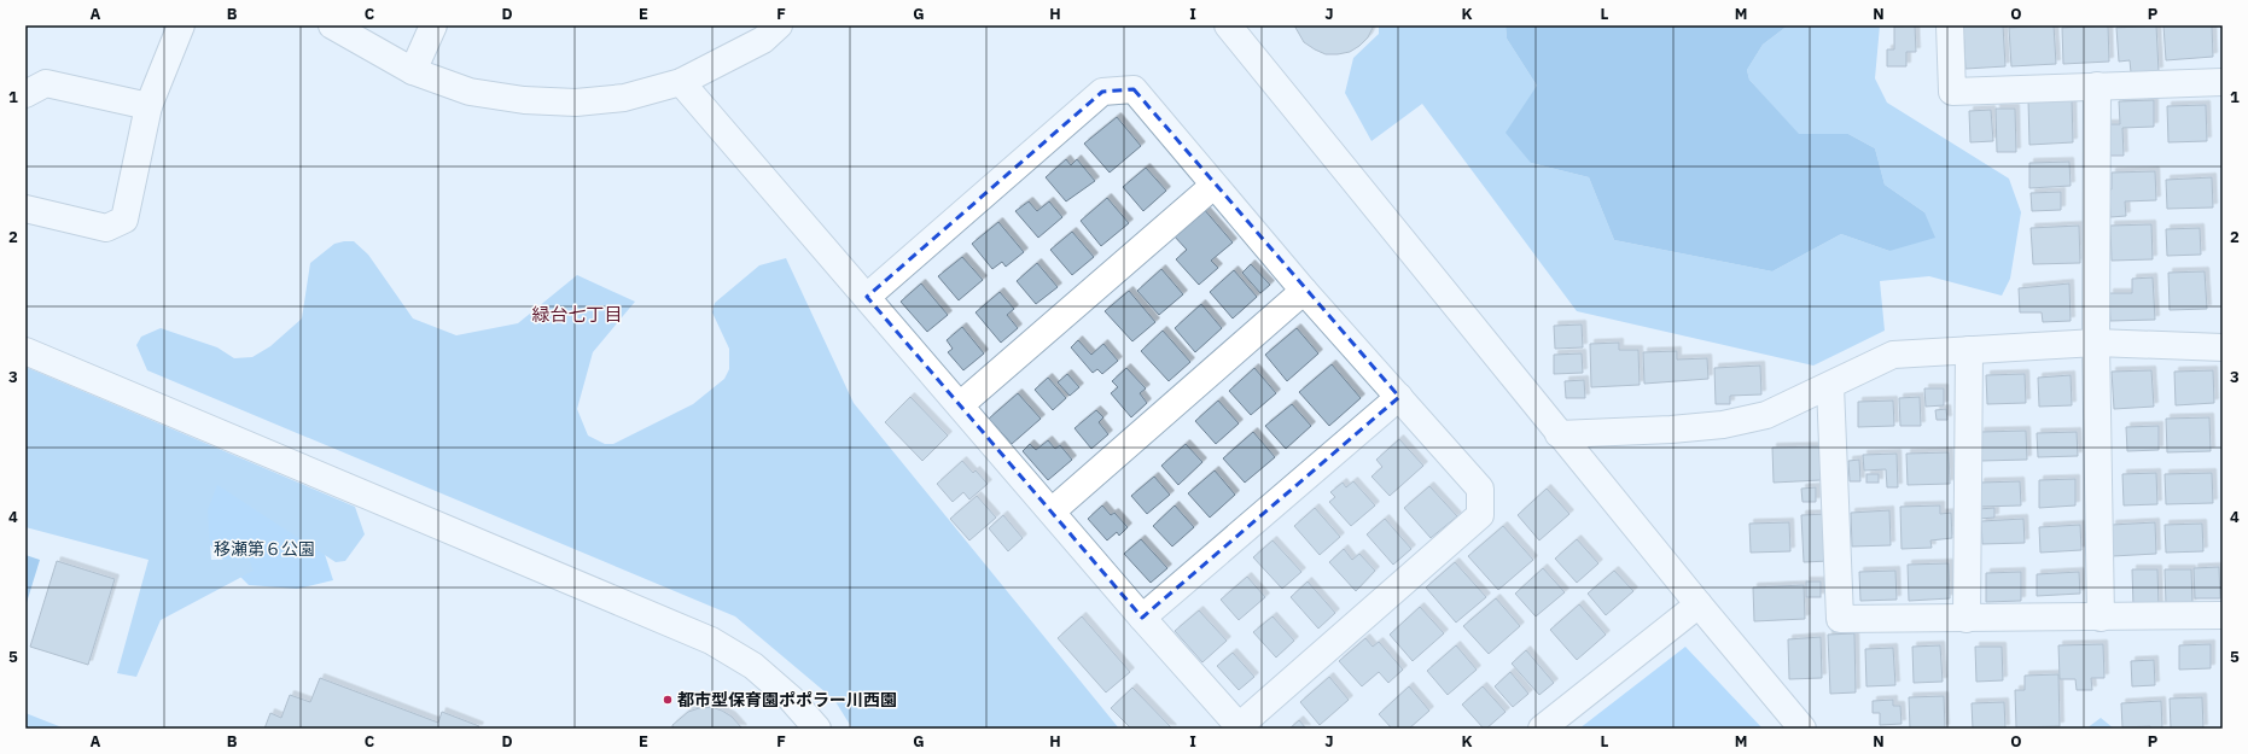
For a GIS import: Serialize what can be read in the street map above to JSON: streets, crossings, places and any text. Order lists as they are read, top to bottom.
{
  "districts": ["緑台七丁目"],
  "parks": ["移瀬第６公園"],
  "places": ["都市型保育園ポポラー川西園"],
  "grid": {
    "columns": [
      "A",
      "B",
      "C",
      "D",
      "E",
      "F",
      "G",
      "H",
      "I",
      "J",
      "K",
      "L",
      "M",
      "N",
      "O",
      "P"
    ],
    "rows": [
      "1",
      "2",
      "3",
      "4",
      "5"
    ]
  }
}
